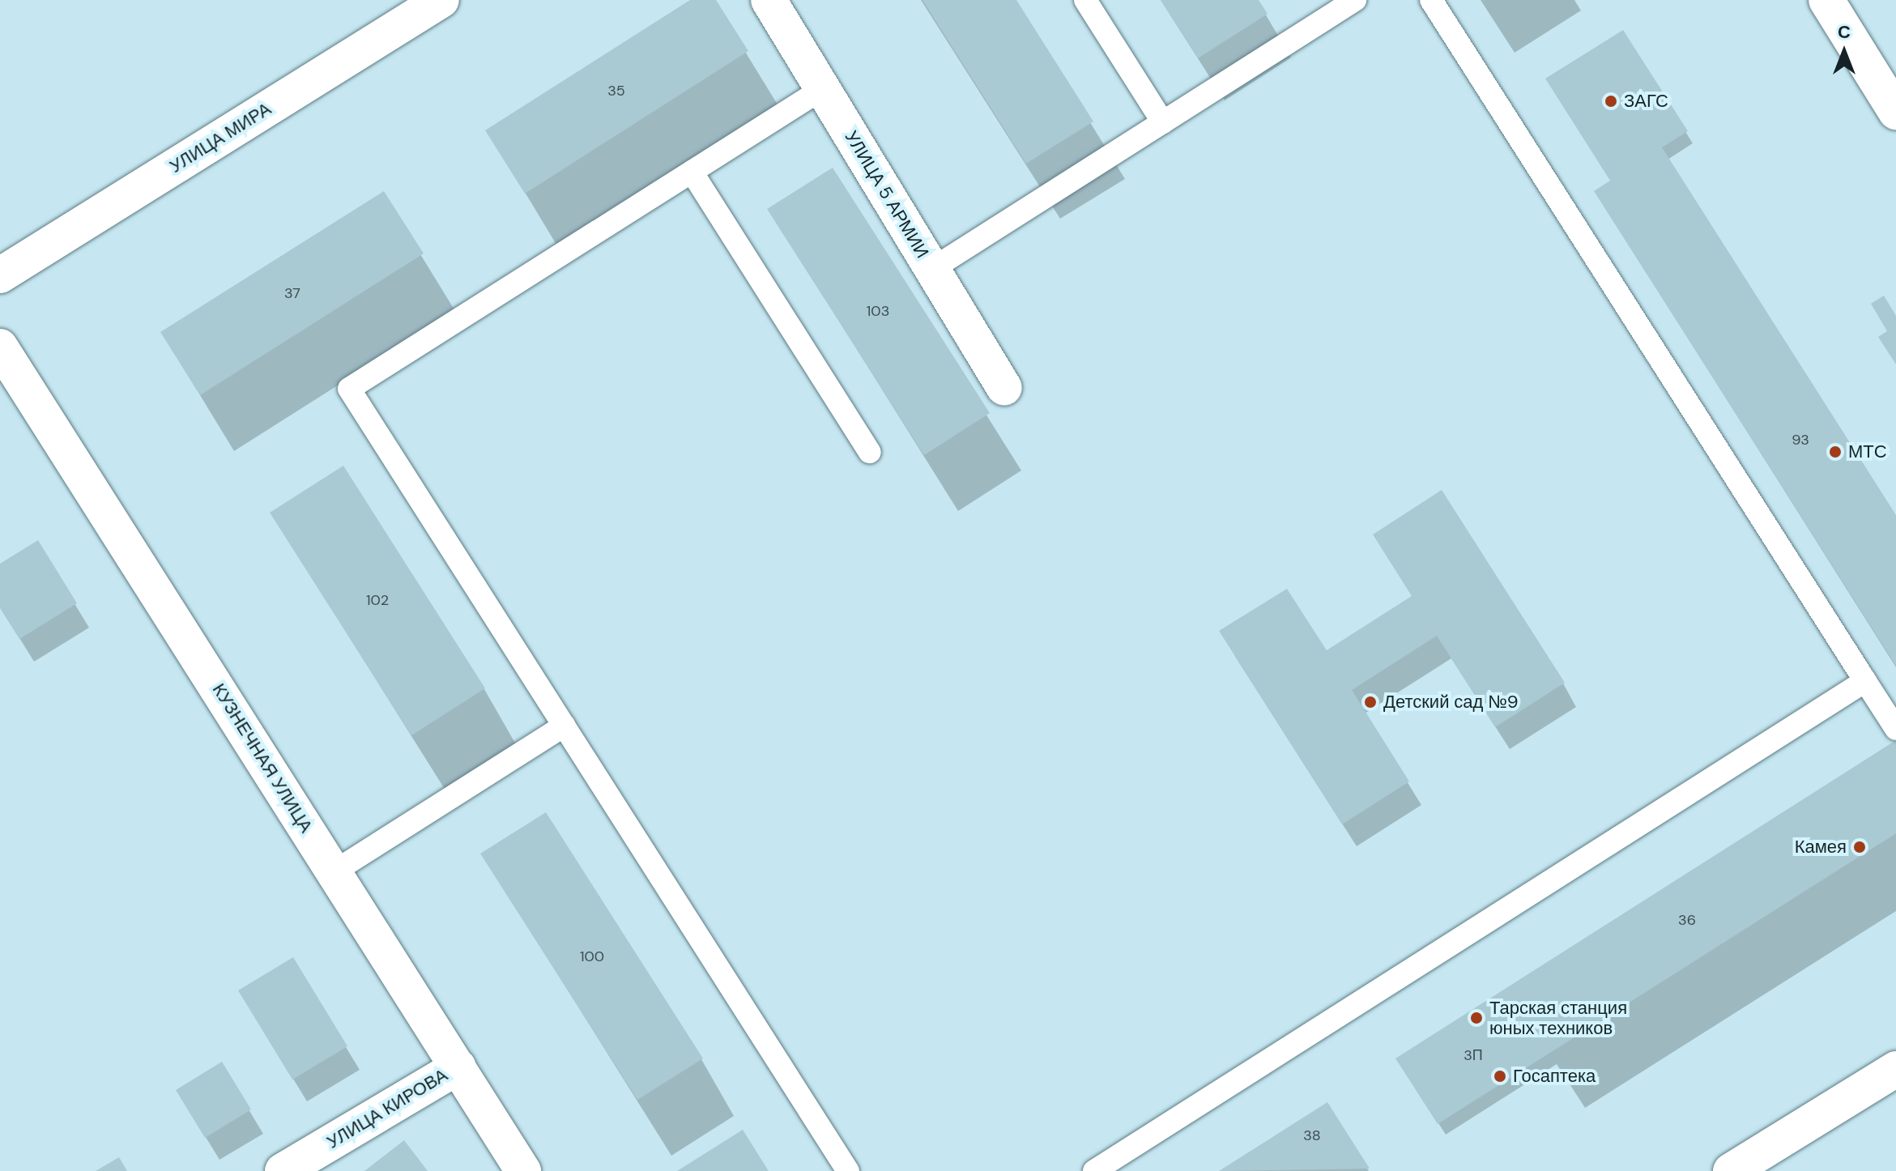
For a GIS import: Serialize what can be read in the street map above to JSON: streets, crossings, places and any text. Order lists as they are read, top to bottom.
{
  "streets": {
    "street": [
      "УЛИЦА МИРА",
      "УЛИЦА 5 АРМИИ",
      "КУЗНЕЧНАЯ УЛИЦА",
      "УЛИЦА КИРОВА"
    ]
  },
  "crossings": [
    ["КУЗНЕЧНАЯ УЛИЦА", "УЛИЦА КИРОВА"]
  ],
  "places": [
    "ЗАГС",
    "МТС",
    "Детский сад №9",
    "Камея",
    "Тарская станция юных техников",
    "Госаптека"
  ],
  "house_numbers": [
    "35",
    "37",
    "103",
    "93",
    "102",
    "36",
    "100",
    "3П",
    "38"
  ],
  "north": "top"
}
